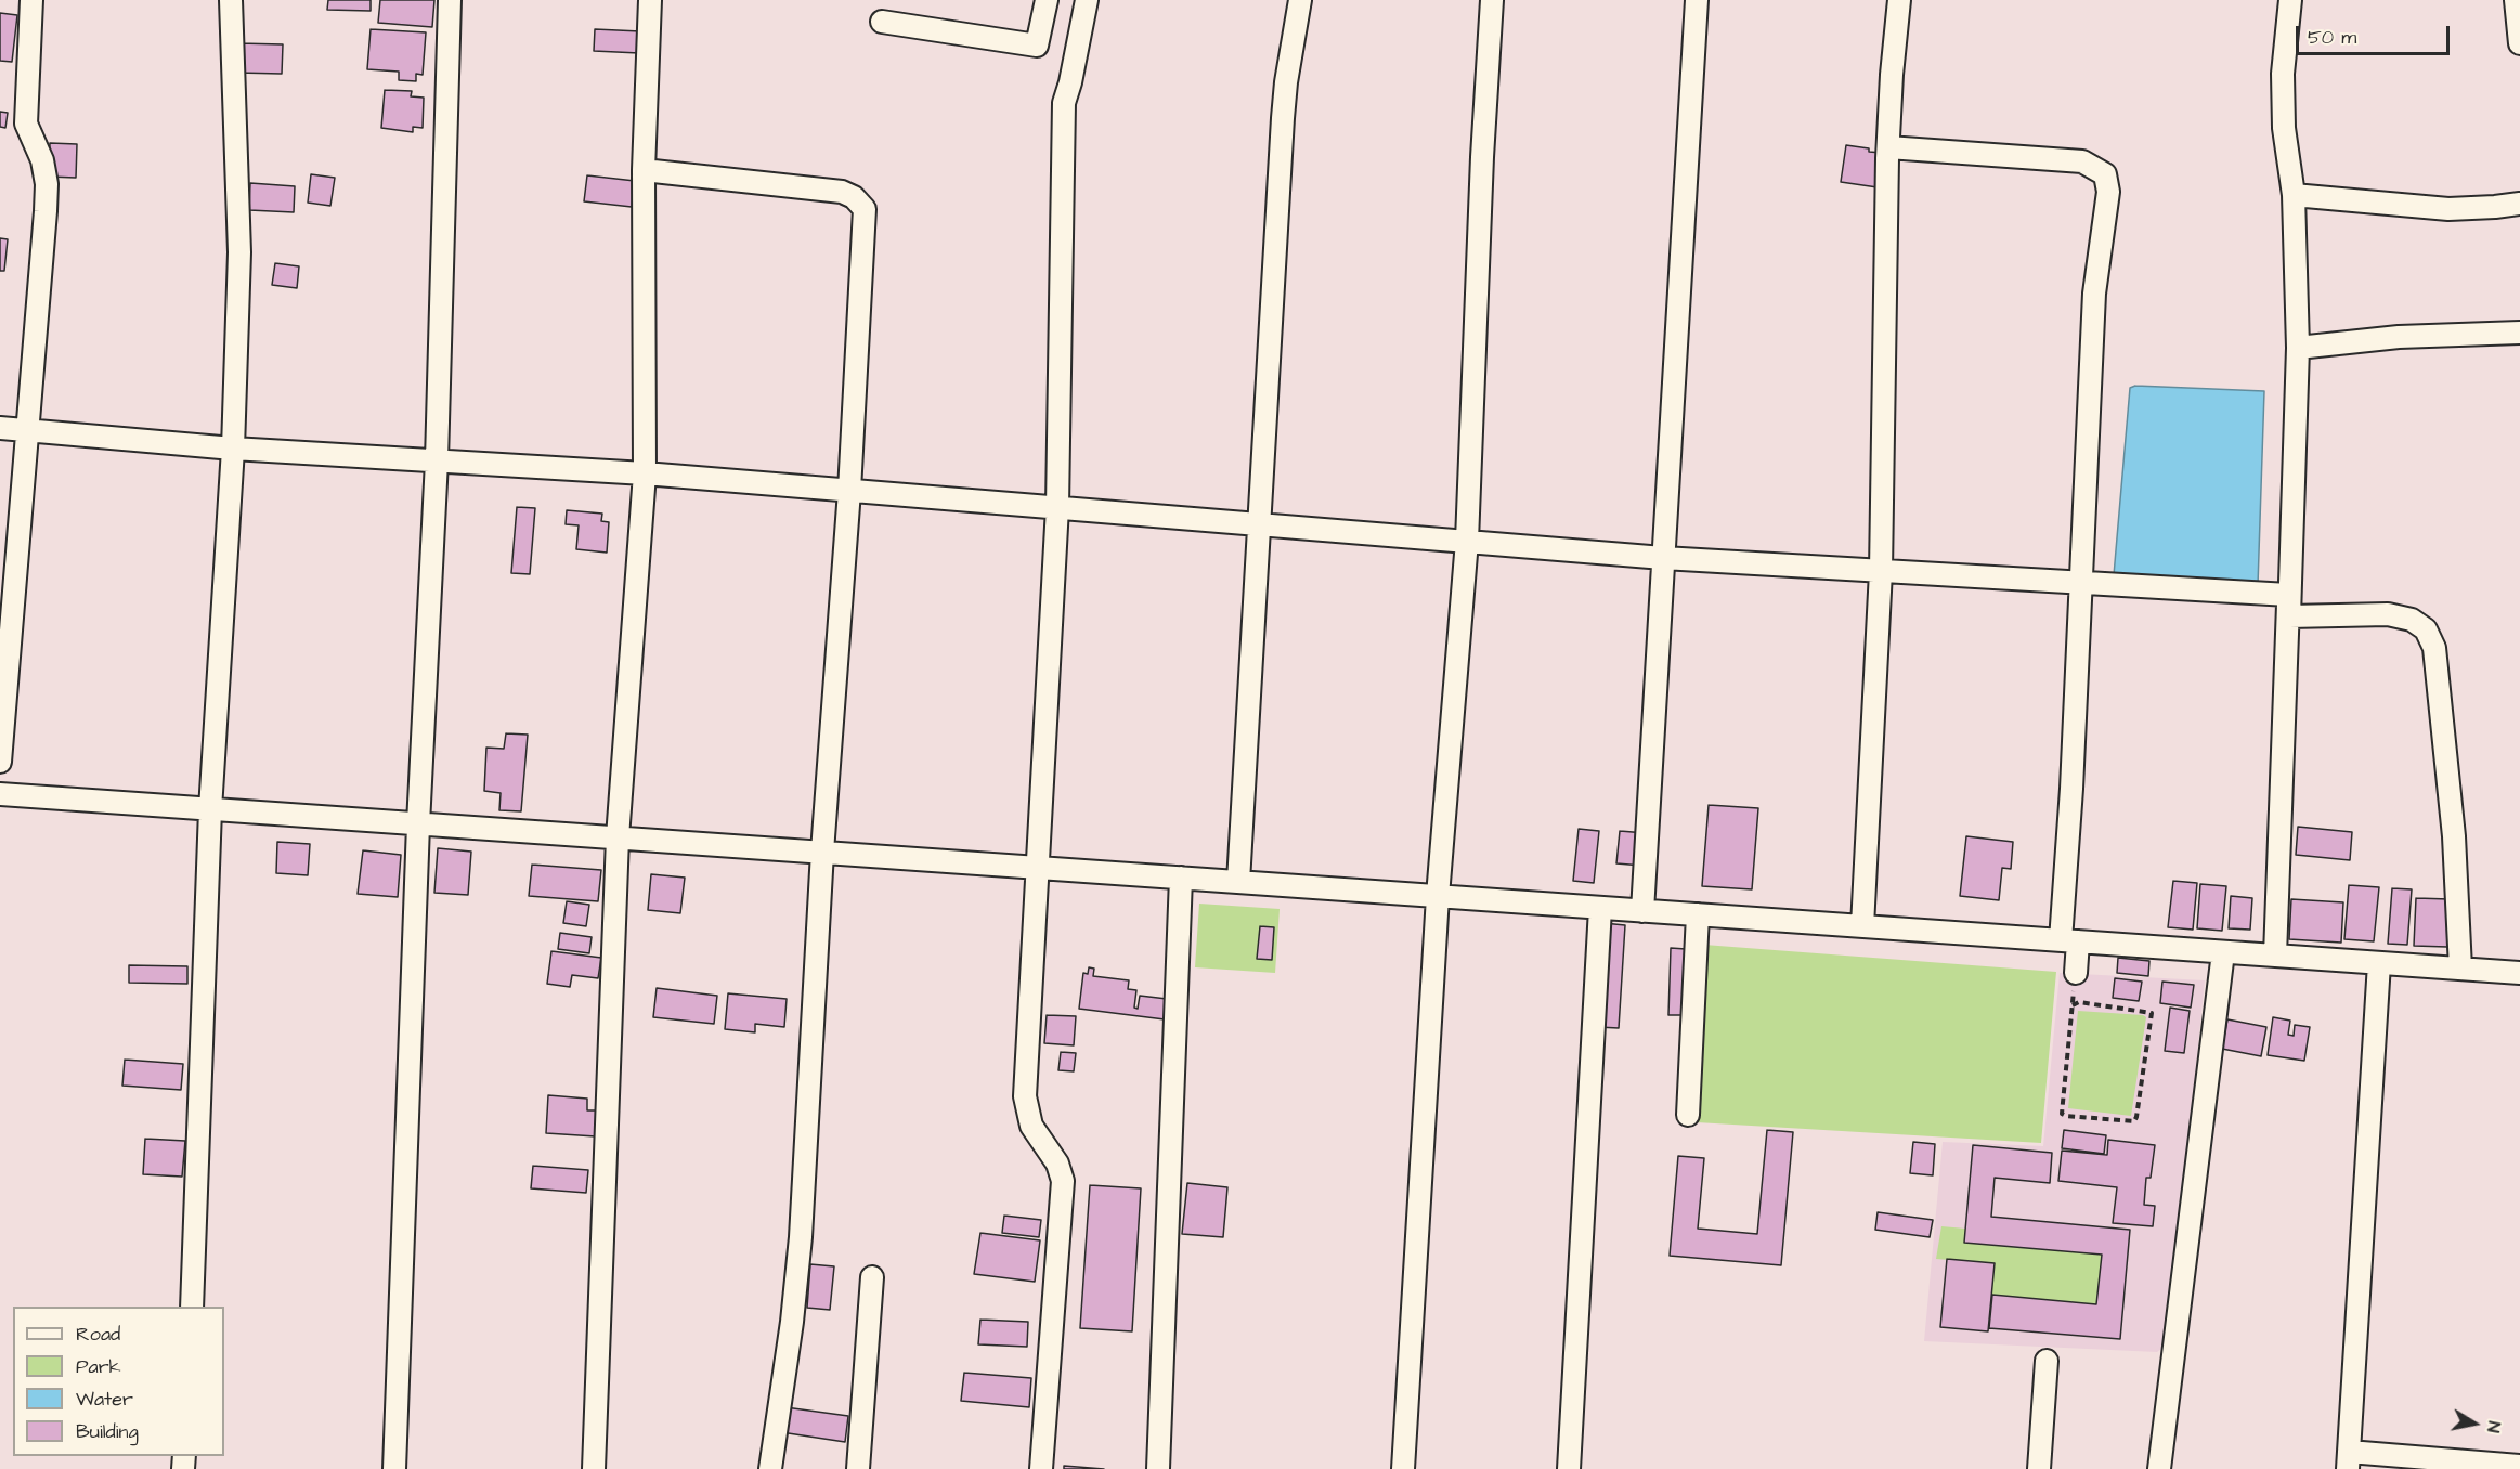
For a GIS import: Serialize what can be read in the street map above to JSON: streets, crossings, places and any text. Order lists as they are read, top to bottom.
{
  "legend": [
    "Road",
    "Park",
    "Water",
    "Building"
  ],
  "scale_bar": "50 m",
  "north": "right"
}
